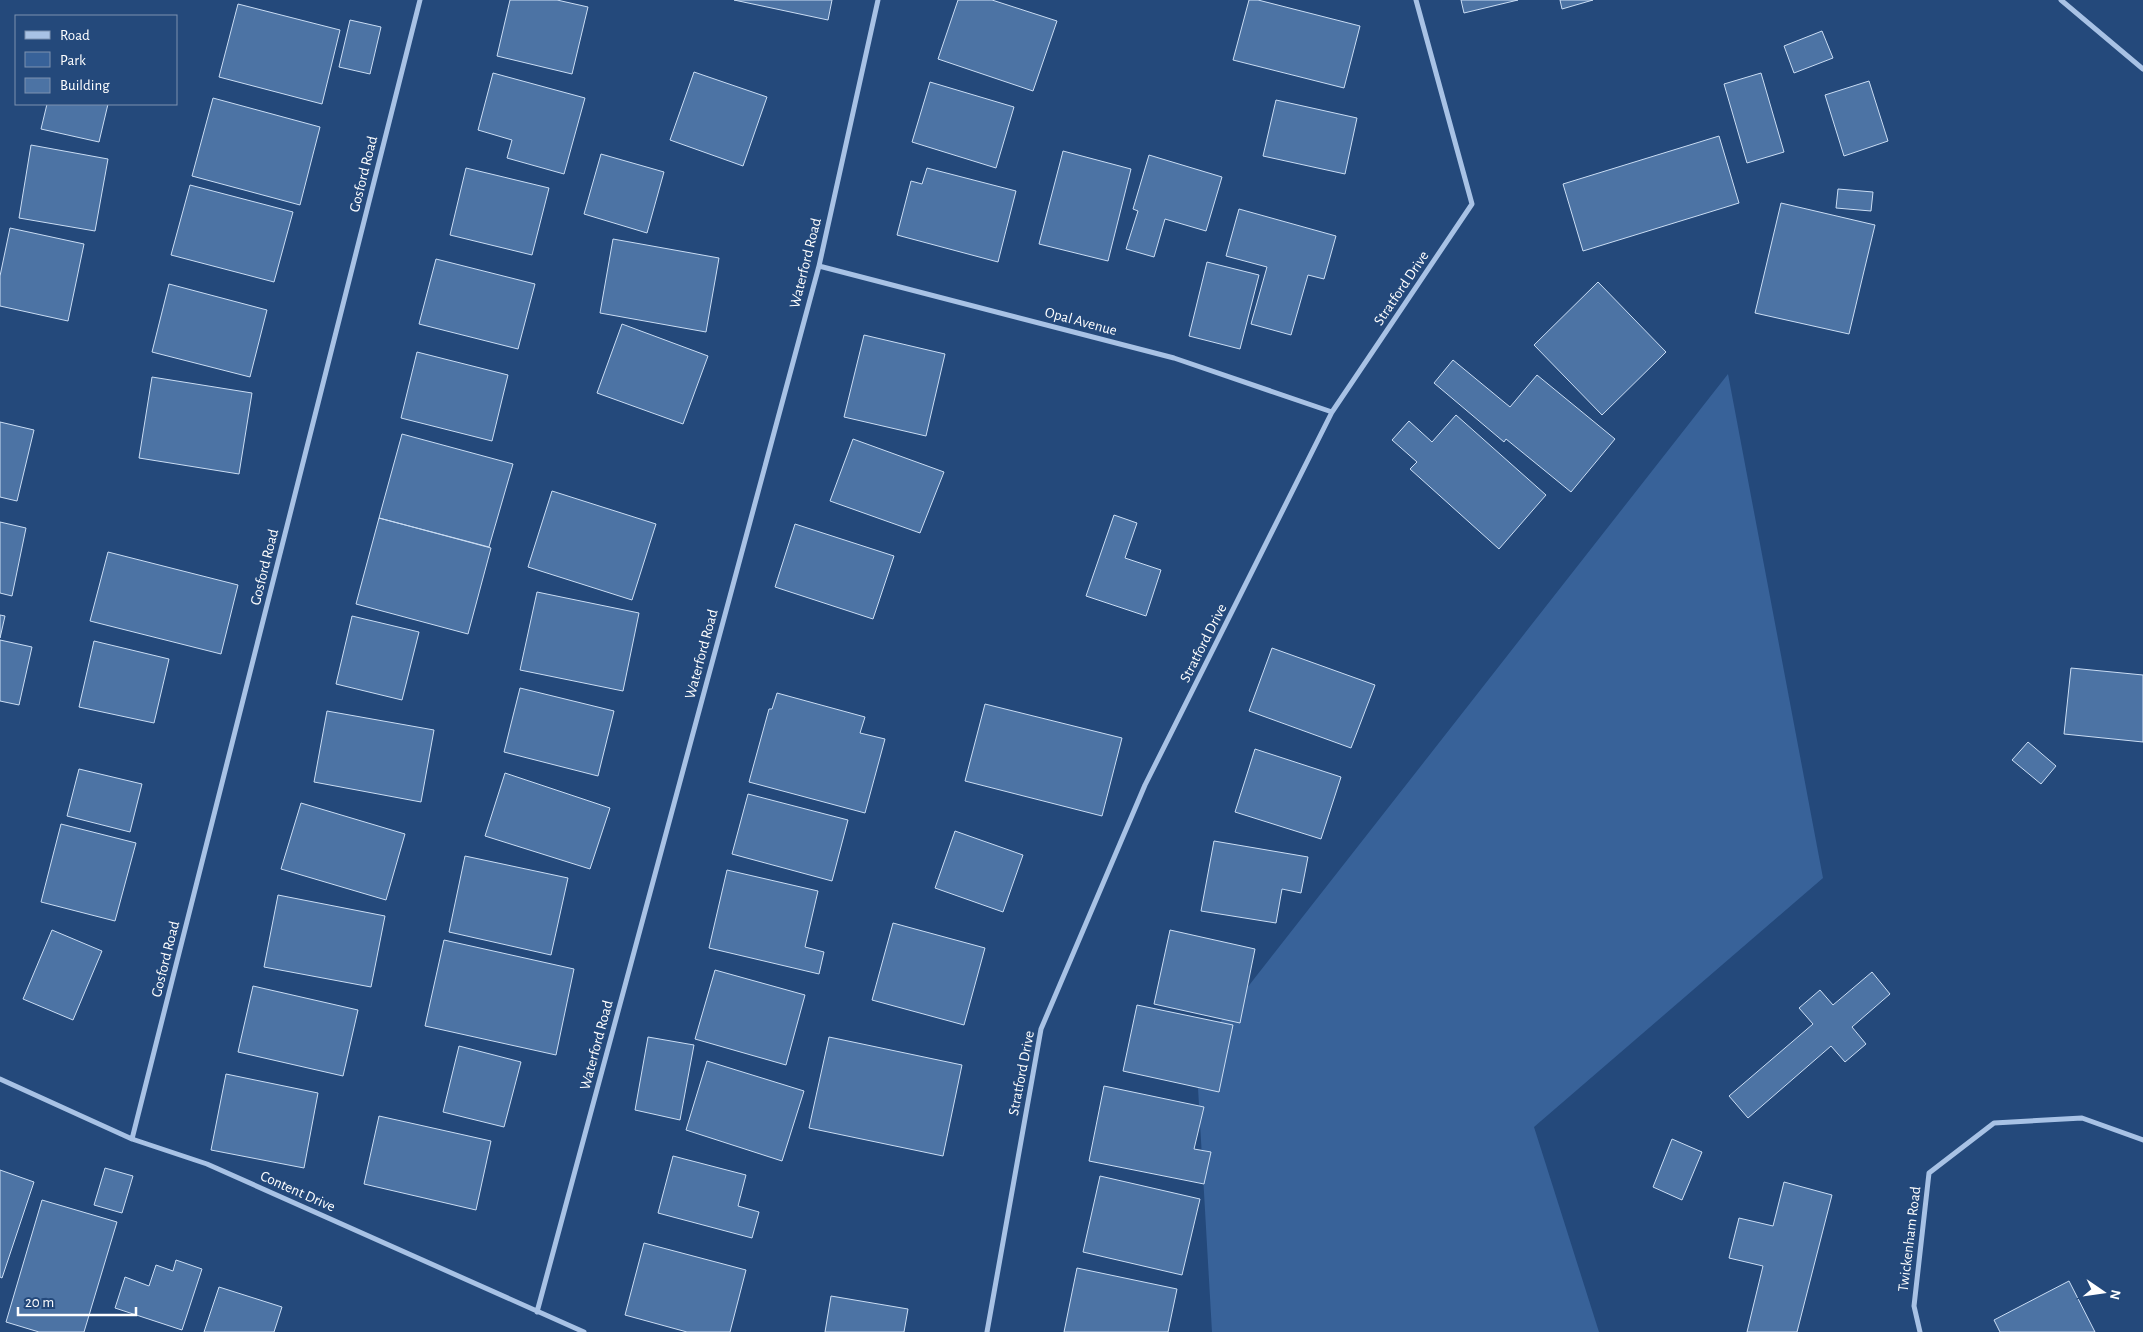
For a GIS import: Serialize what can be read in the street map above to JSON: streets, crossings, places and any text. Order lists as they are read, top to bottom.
{
  "streets": {
    "street": [
      "Gosford Road",
      "Waterford Road",
      "Stratford Drive",
      "Opal Avenue",
      "Content Drive",
      "Twickenham Road"
    ]
  },
  "crossings": [
    ["Gosford Road", "Content Drive"],
    ["Waterford Road", "Opal Avenue"],
    ["Waterford Road", "Content Drive"],
    ["Stratford Drive", "Opal Avenue"]
  ],
  "legend": ["Road", "Park", "Building"],
  "scale_bar": "20 m",
  "north": "right"
}
